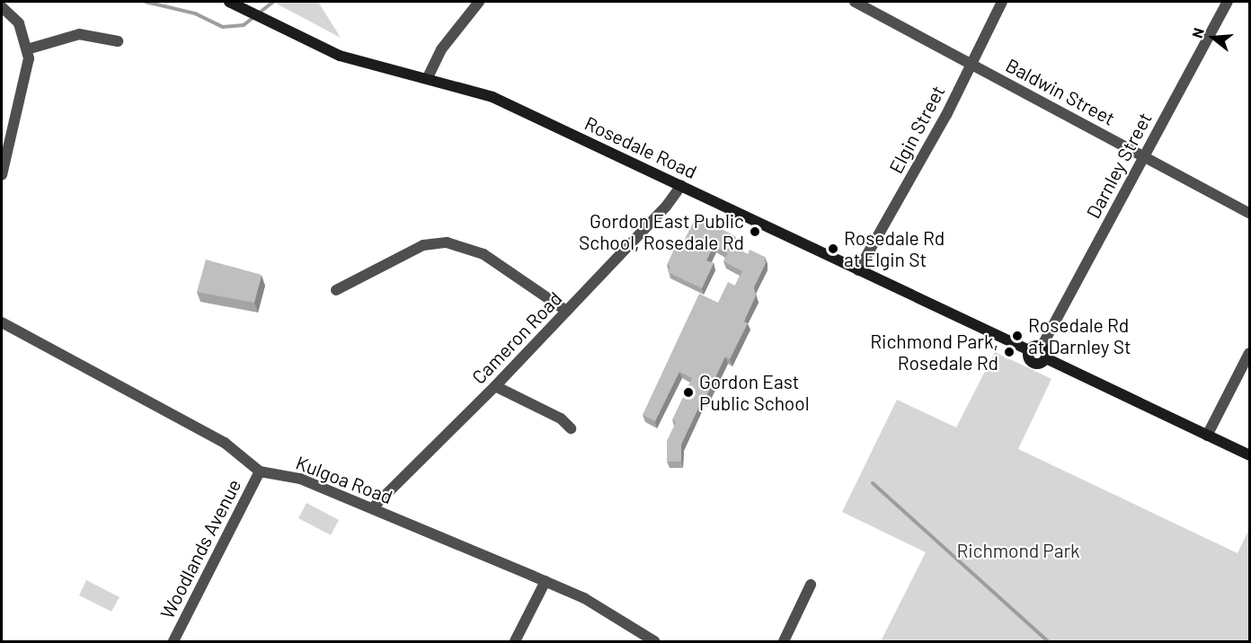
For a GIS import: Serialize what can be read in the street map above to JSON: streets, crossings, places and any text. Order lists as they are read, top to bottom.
{
  "streets": {
    "street": [
      "Baldwin Street",
      "Elgin Street",
      "Rosedale Road",
      "Darnley Street",
      "Cameron Road",
      "Kulgoa Road",
      "Woodlands Avenue"
    ]
  },
  "crossings": [
    ["Baldwin Street", "Elgin Street"],
    ["Baldwin Street", "Darnley Street"],
    ["Elgin Street", "Rosedale Road"],
    ["Rosedale Road", "Cameron Road"],
    ["Cameron Road", "Kulgoa Road"],
    ["Kulgoa Road", "Woodlands Avenue"]
  ],
  "parks": ["Richmond Park"],
  "places": [
    "Gordon East Public School, Rosedale Rd",
    "Rosedale Rd at Elgin St",
    "Rosedale Rd at Darnley St",
    "Richmond Park, Rosedale Rd",
    "Gordon East Public School"
  ],
  "north": "left"
}
